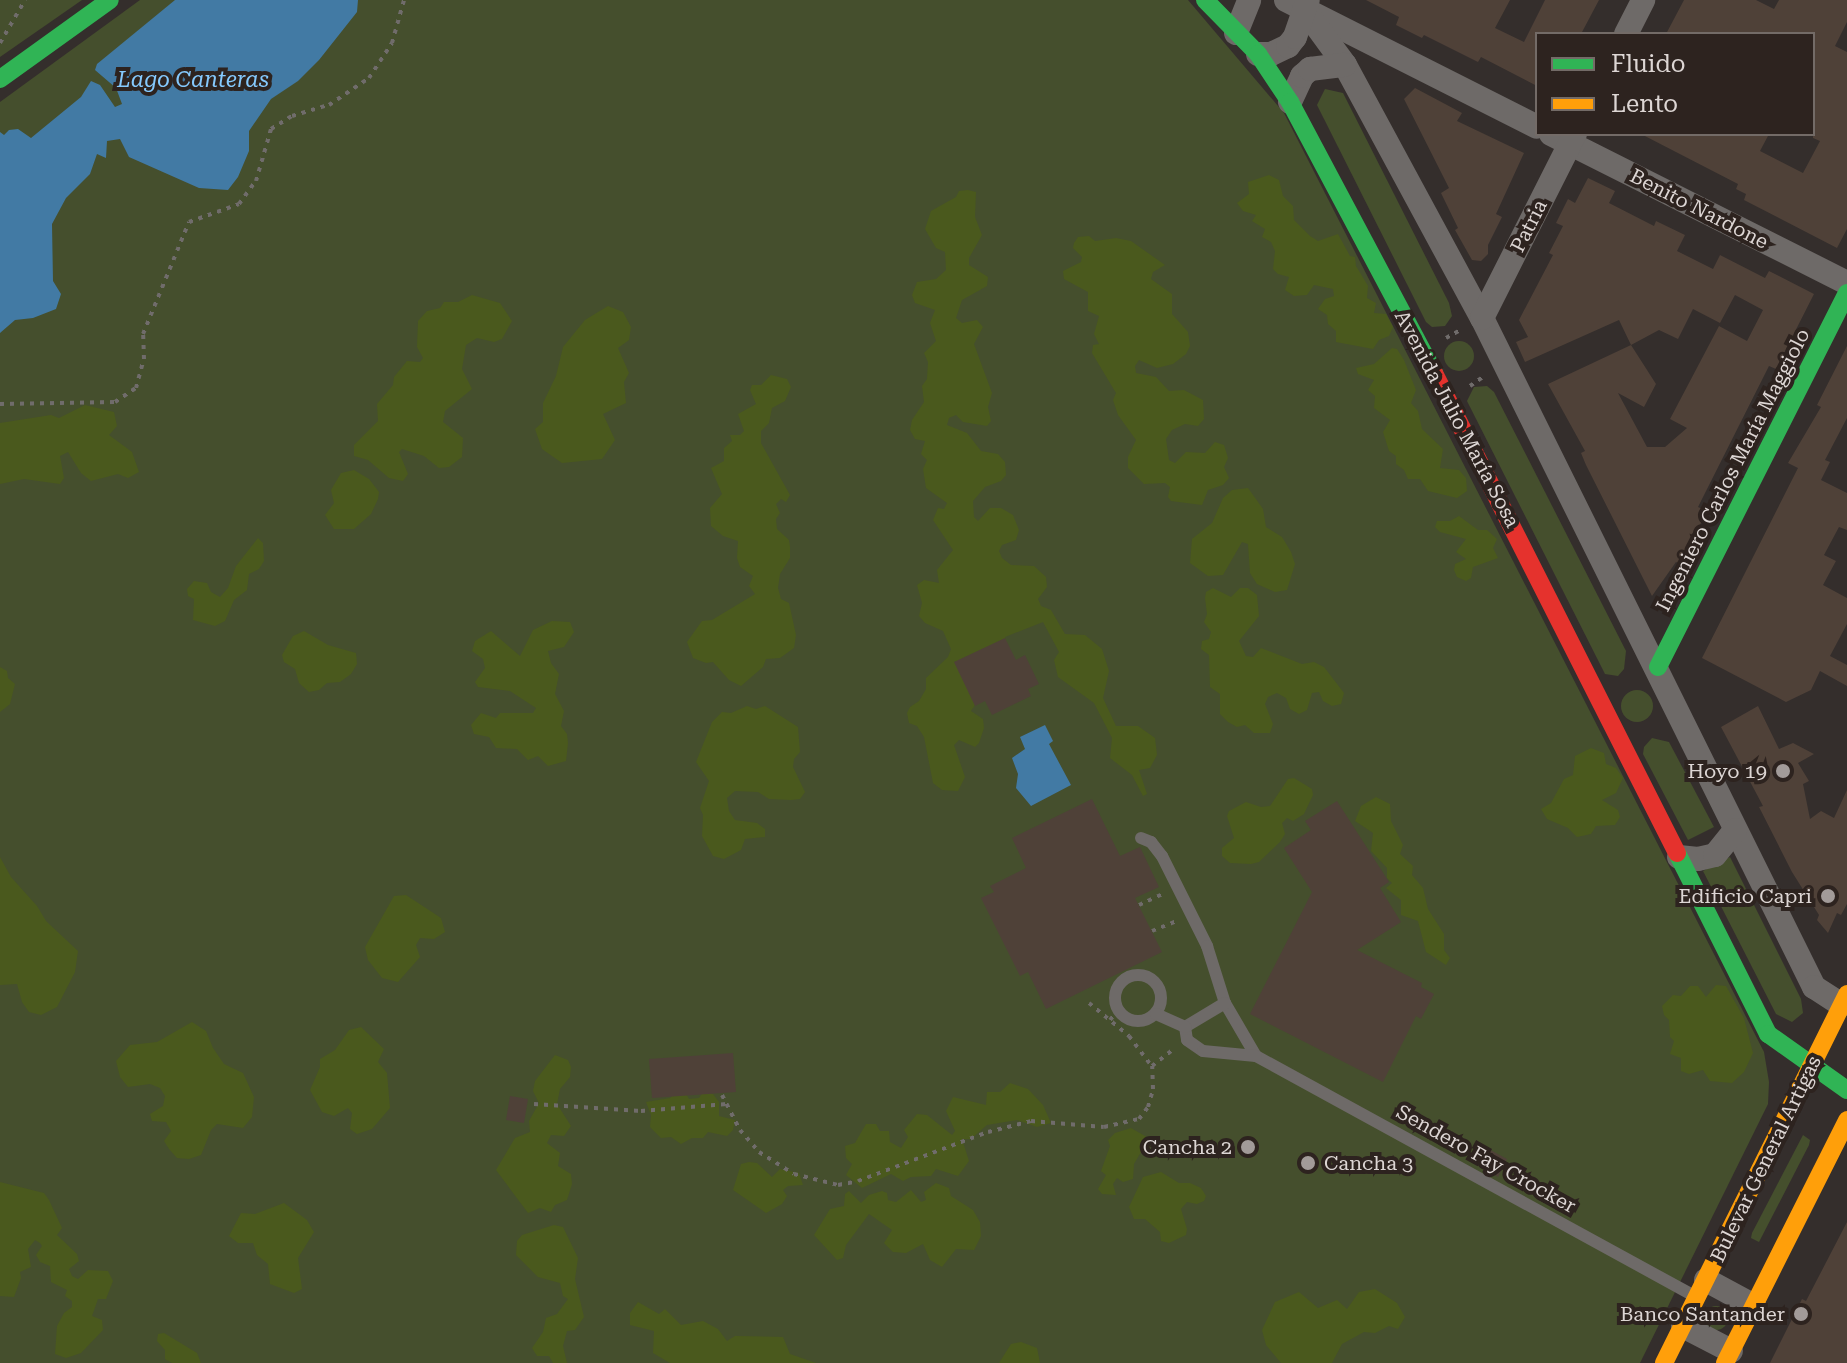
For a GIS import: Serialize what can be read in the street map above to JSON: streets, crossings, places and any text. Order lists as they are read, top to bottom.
{
  "streets": {
    "street": [
      "Benito Nardone",
      "Patria",
      "Avenida Julio María Sosa",
      "Ingeniero Carlos María Maggiolo",
      "Bulevar General Artigas"
    ],
    "lane": ["Sendero Fay Crocker"]
  },
  "crossings": [
    ["Benito Nardone", "Patria"],
    ["Avenida Julio María Sosa", "Bulevar General Artigas"],
    ["Sendero Fay Crocker", "Bulevar General Artigas"]
  ],
  "water": ["Lago Canteras"],
  "places": [
    "Hoyo 19",
    "Edificio Capri",
    "Cancha 2",
    "Cancha 3",
    "Banco Santander"
  ],
  "legend": ["Fluido", "Lento"]
}
